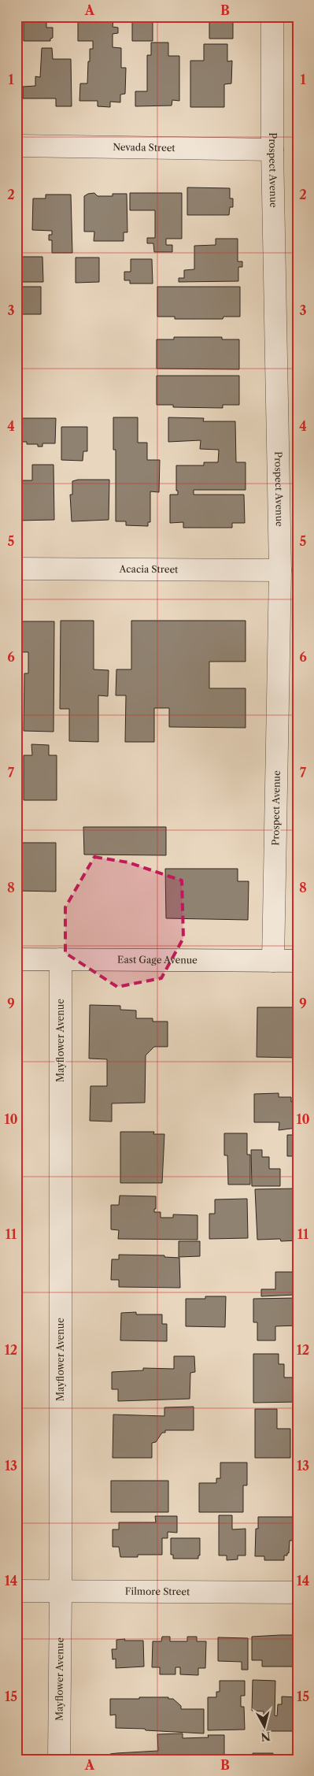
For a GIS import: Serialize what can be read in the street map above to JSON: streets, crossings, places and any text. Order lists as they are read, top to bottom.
{
  "streets": {
    "street": [
      "Nevada Street",
      "Prospect Avenue",
      "Acacia Street",
      "East Gage Avenue",
      "Mayflower Avenue",
      "Filmore Street"
    ]
  },
  "crossings": [
    ["Nevada Street", "Prospect Avenue"],
    ["Prospect Avenue", "Acacia Street"],
    ["Prospect Avenue", "East Gage Avenue"],
    ["East Gage Avenue", "Mayflower Avenue"],
    ["Mayflower Avenue", "Filmore Street"]
  ],
  "north": "bottom",
  "grid": {
    "columns": ["A", "B"],
    "rows": [
      "1",
      "2",
      "3",
      "4",
      "5",
      "6",
      "7",
      "8",
      "9",
      "10",
      "11",
      "12",
      "13",
      "14",
      "15"
    ]
  }
}
